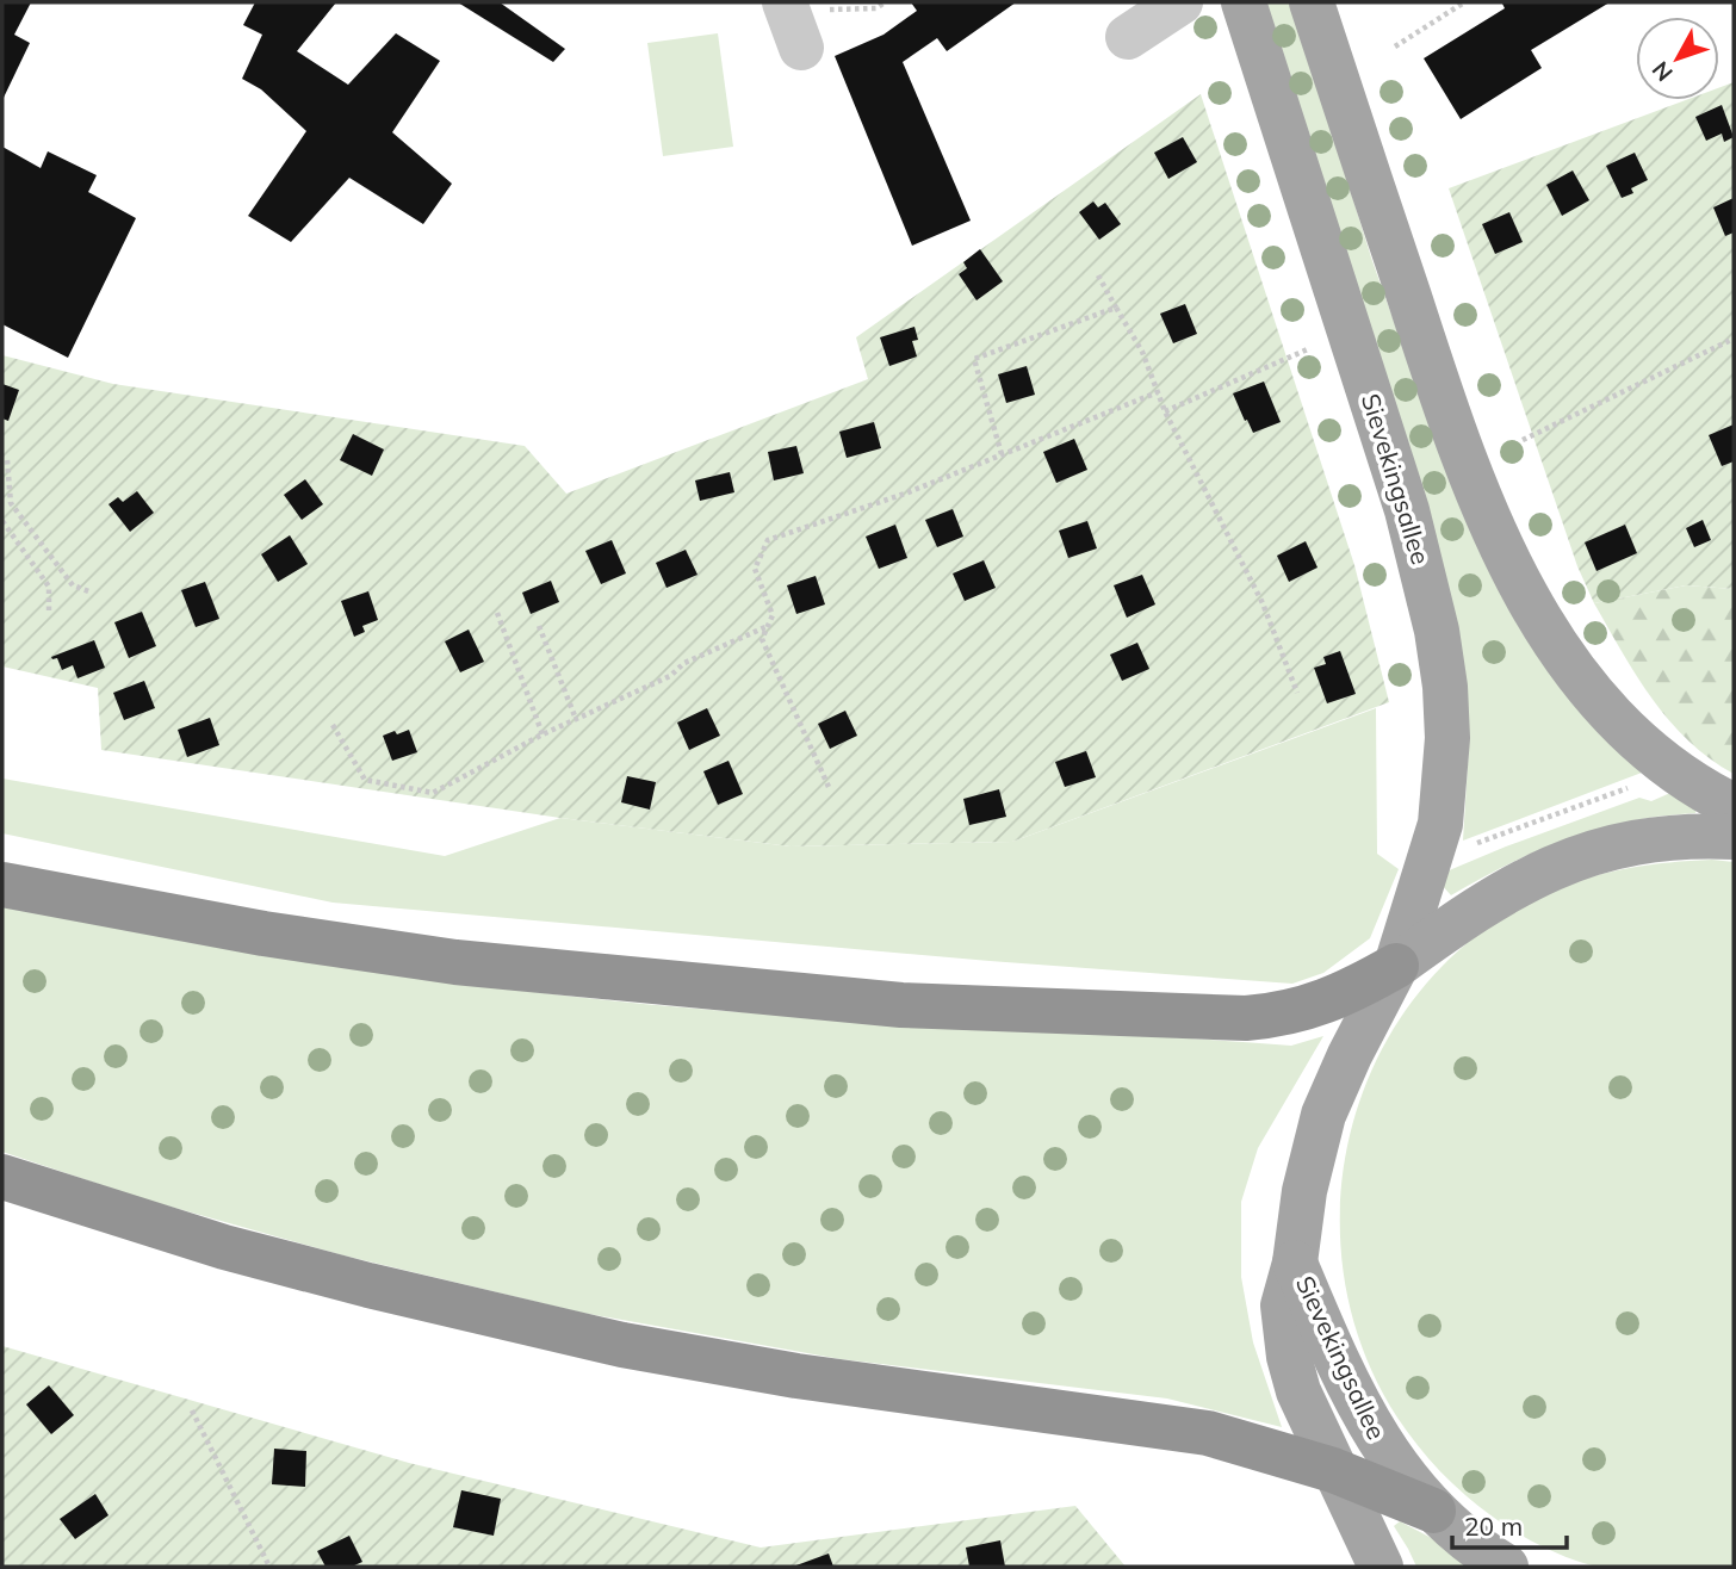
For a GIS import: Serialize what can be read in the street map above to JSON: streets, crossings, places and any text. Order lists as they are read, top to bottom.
{
  "streets": {
    "main road": ["Sievekingsallee"]
  },
  "scale_bar": "20 m",
  "north": "bottom left"
}
